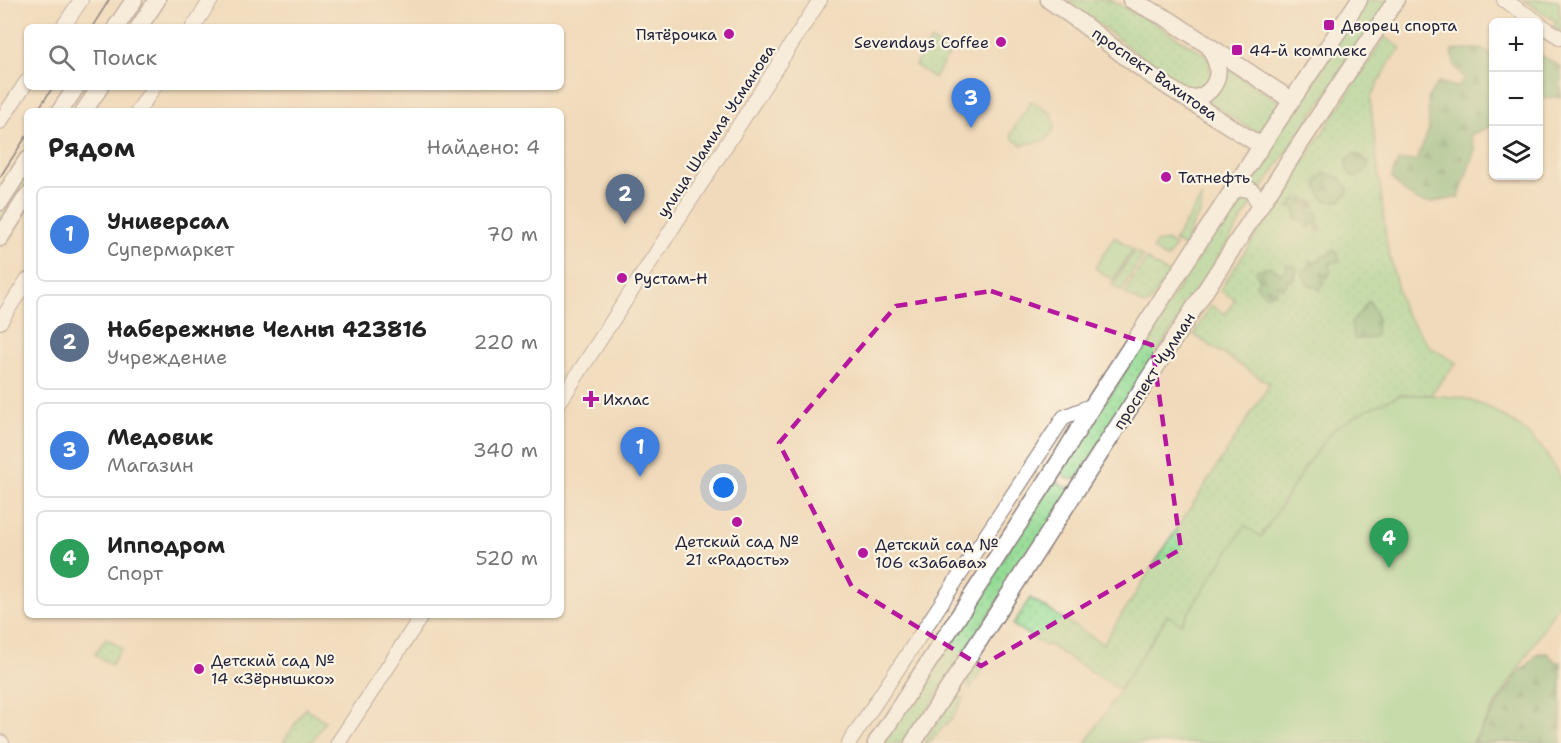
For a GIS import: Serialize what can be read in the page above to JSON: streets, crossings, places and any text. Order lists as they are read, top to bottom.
{
  "streets": {
    "main road": ["проспект Вахитова", "проспект Чулман"],
    "street": ["улица Шамиля Усманова"]
  },
  "crossings": [
    ["проспект Вахитова", "проспект Чулман"]
  ],
  "places": {
    "transit": ["Дворец спорта", "44-й комплекс"],
    "other": [
      "Пятёрочка",
      "Sevendays Coffee",
      "Татнефть",
      "Рустам-Н",
      "Детский сад № 21 «Радость»",
      "Детский сад № 106 «Забава»",
      "Детский сад № 14 «Зёрнышко»"
    ],
    "health": ["Ихлас"]
  },
  "page": {
    "map_buttons": ["+", "−"],
    "search": "Поиск",
    "pins": [
      "3",
      "2",
      "1",
      "4"
    ],
    "heading": ["Рядом", "Найдено: 4"],
    "list": [
      {
        "mark": "1",
        "name": "Универсал",
        "note": "Супермаркет",
        "value": "70 m"
      },
      {
        "mark": "2",
        "name": "Набережные Челны 423816",
        "note": "Учреждение",
        "value": "220 m"
      },
      {
        "mark": "3",
        "name": "Медовик",
        "note": "Магазин",
        "value": "340 m"
      },
      {
        "mark": "4",
        "name": "Ипподром",
        "note": "Спорт",
        "value": "520 m"
      }
    ]
  }
}
